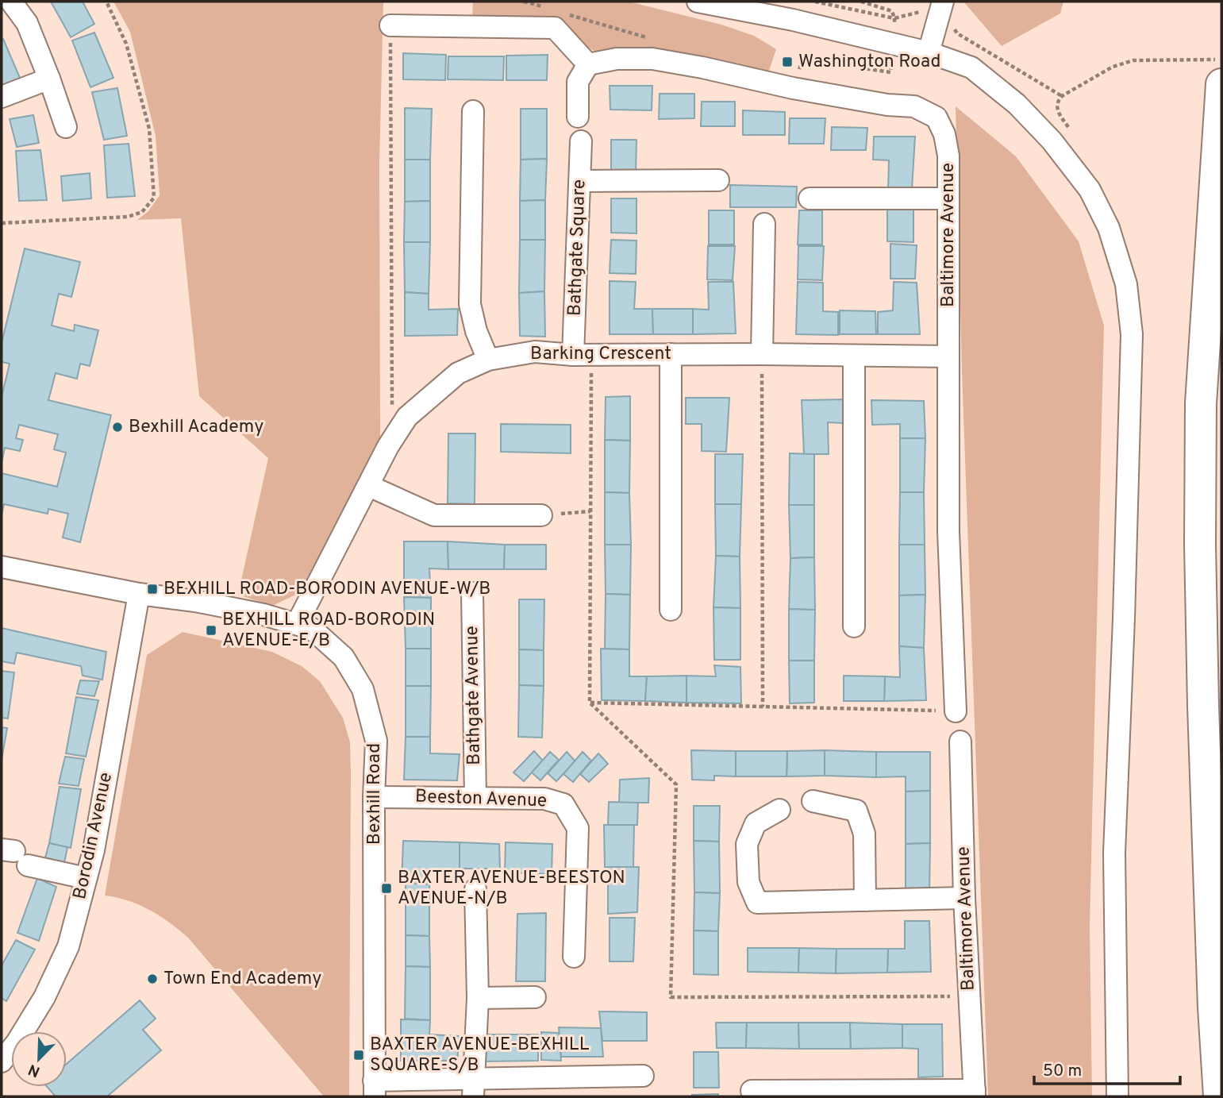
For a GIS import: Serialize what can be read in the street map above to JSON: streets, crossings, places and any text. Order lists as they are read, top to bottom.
{
  "streets": {
    "street": [
      "Baltimore Avenue",
      "Bathgate Square",
      "Barking Crescent",
      "Bathgate Avenue",
      "Bexhill Road",
      "Beeston Avenue",
      "Borodin Avenue"
    ]
  },
  "crossings": [
    ["Baltimore Avenue", "Barking Crescent"],
    ["Bathgate Square", "Barking Crescent"],
    ["Barking Crescent", "Bexhill Road"],
    ["Bathgate Avenue", "Beeston Avenue"],
    ["Bexhill Road", "Beeston Avenue"],
    ["Bexhill Road", "Borodin Avenue"]
  ],
  "places": {
    "transit": [
      "Washington Road",
      "BEXHILL ROAD-BORODIN AVENUE-W/B",
      "BEXHILL ROAD-BORODIN AVENUE-E/B",
      "BAXTER AVENUE-BEESTON AVENUE-N/B",
      "BAXTER AVENUE-BEXHILL SQUARE-S/B"
    ],
    "other": ["Bexhill Academy", "Town End Academy"]
  },
  "scale_bar": "50 m",
  "north": "bottom left"
}
